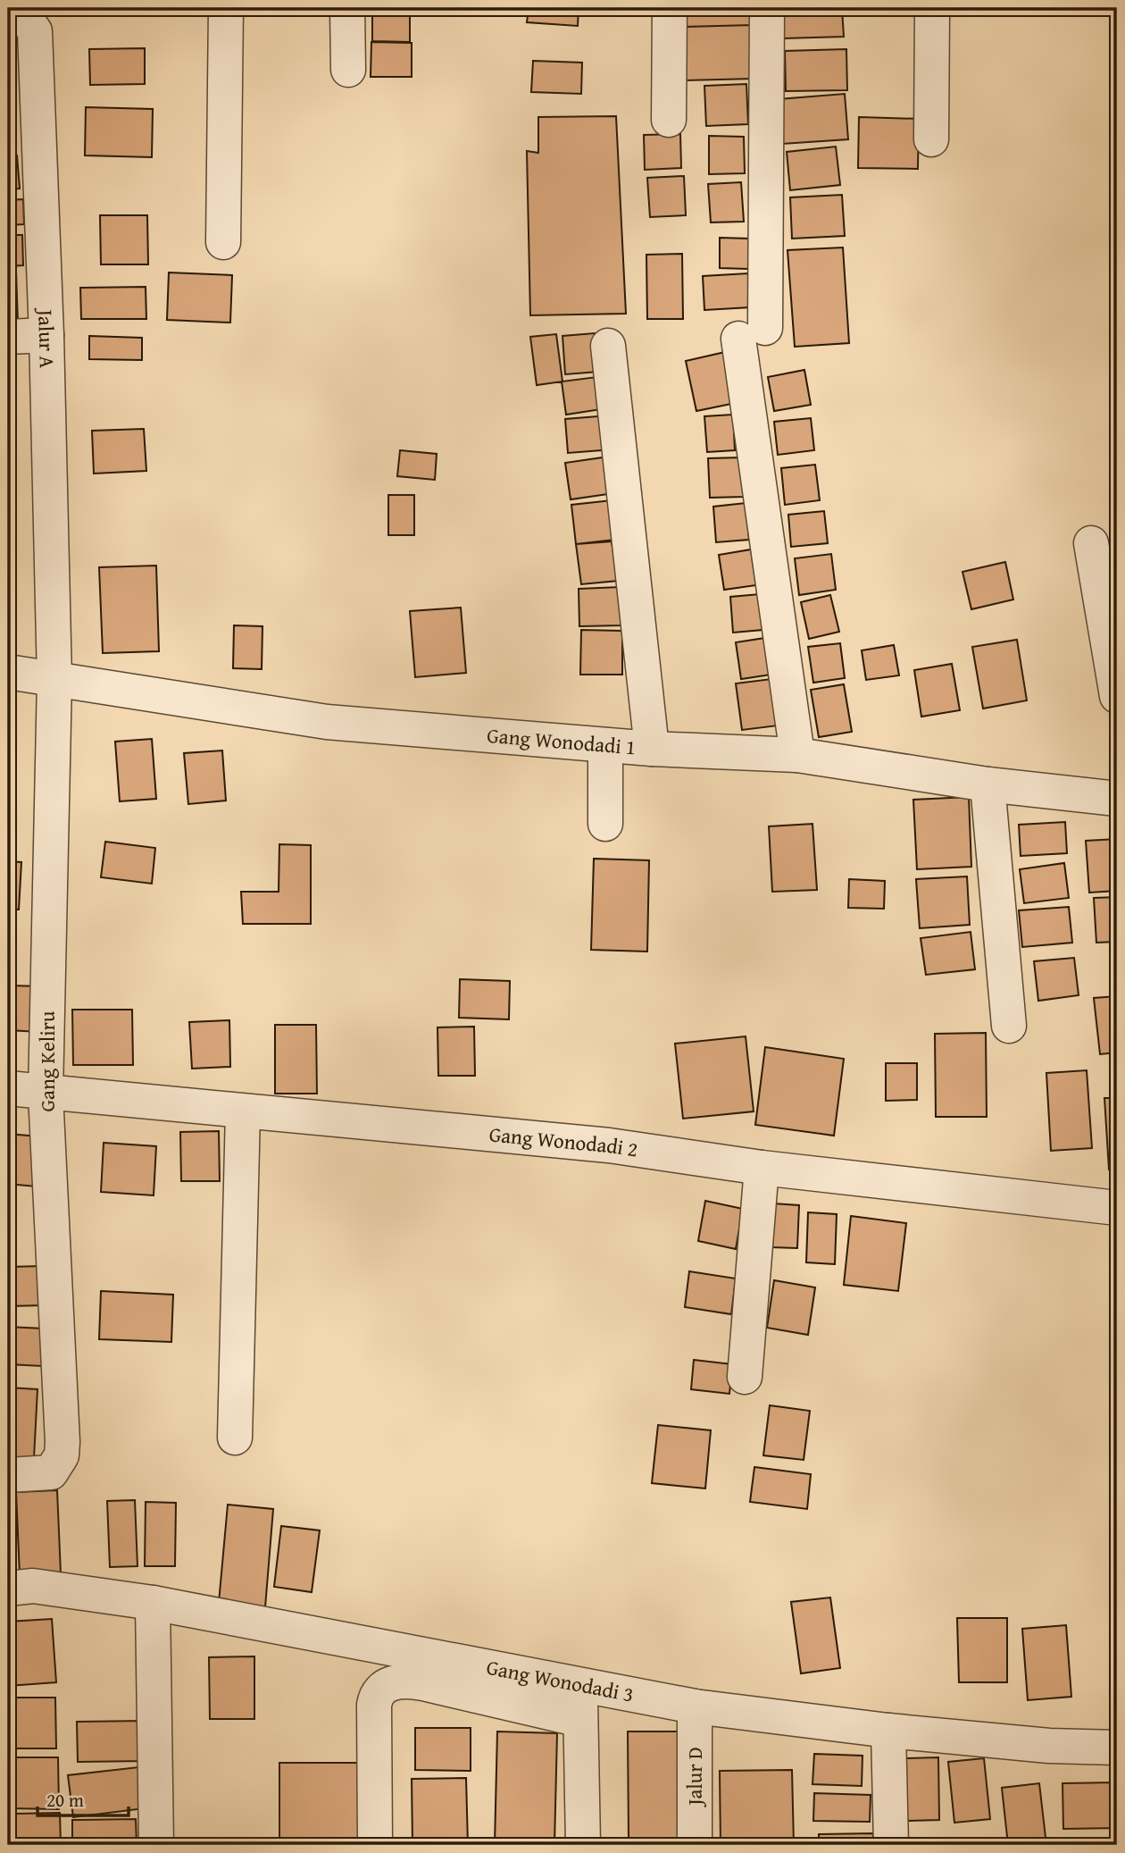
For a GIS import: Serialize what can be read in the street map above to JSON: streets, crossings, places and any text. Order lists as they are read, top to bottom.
{
  "streets": {
    "street": [
      "Jalur A",
      "Gang Wonodadi 1",
      "Gang Keliru",
      "Gang Wonodadi 2",
      "Gang Wonodadi 3",
      "Jalur D"
    ]
  },
  "crossings": [
    ["Jalur A", "Gang Wonodadi 1"],
    ["Jalur A", "Gang Keliru"],
    ["Gang Wonodadi 1", "Gang Keliru"],
    ["Gang Keliru", "Gang Wonodadi 2"],
    ["Gang Wonodadi 3", "Jalur D"]
  ],
  "scale_bar": "20 m"
}
